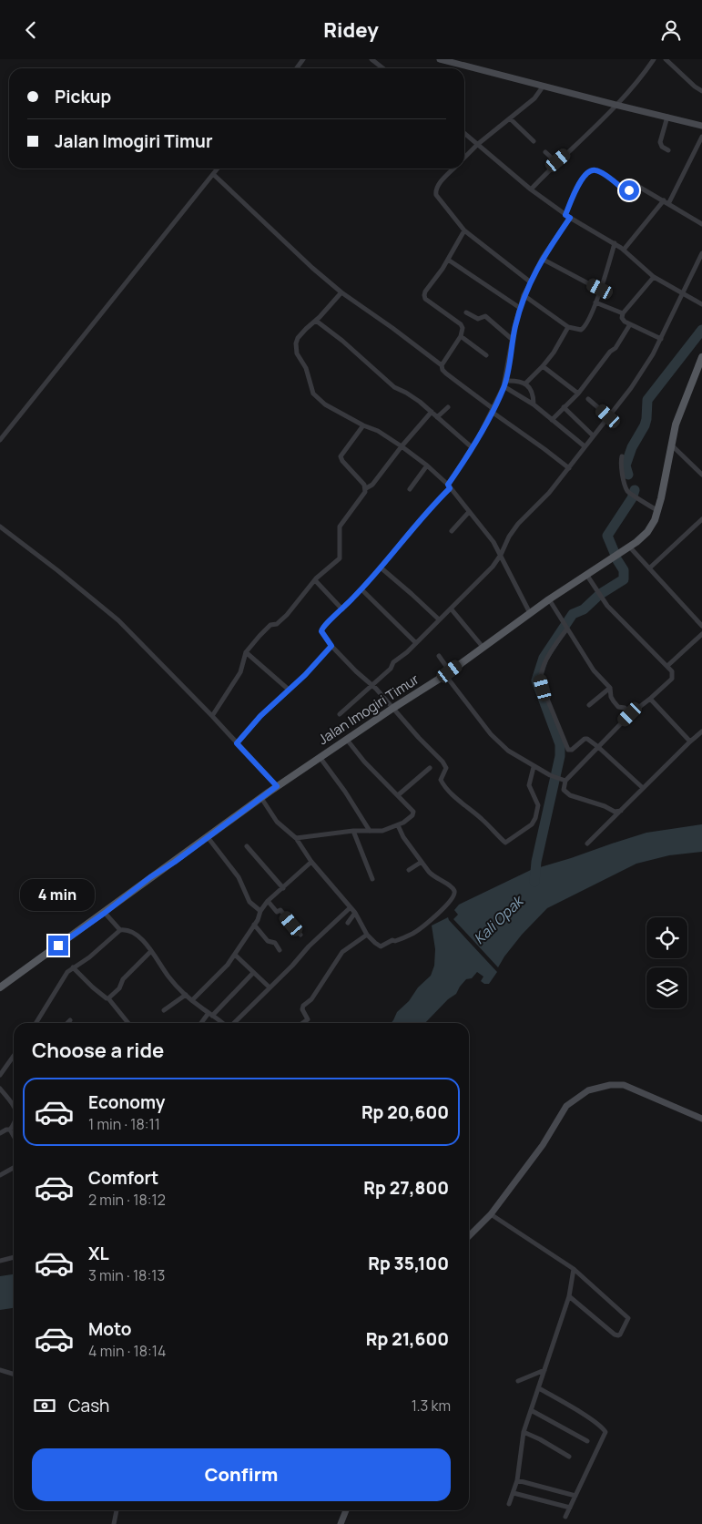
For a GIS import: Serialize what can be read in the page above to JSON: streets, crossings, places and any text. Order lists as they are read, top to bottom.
{
  "streets": {
    "main road": ["Jalan Imogiri Timur"]
  },
  "water": ["Kali Opak"],
  "page": {
    "header": "Ridey",
    "banner": ["Pickup", "Jalan Imogiri Timur"],
    "bubble": "4 min",
    "heading": "Choose a ride",
    "list": [
      {
        "name": "Economy",
        "note": "1 min · 18:11",
        "value": "Rp 20,600"
      },
      {
        "name": "Comfort",
        "note": "2 min · 18:12",
        "value": "Rp 27,800"
      },
      {
        "name": "XL",
        "note": "3 min · 18:13",
        "value": "Rp 35,100"
      },
      {
        "name": "Moto",
        "note": "4 min · 18:14",
        "value": "Rp 21,600"
      }
    ],
    "pay": ["Cash", "1.3 km"],
    "buttons": "Confirm"
  }
}
